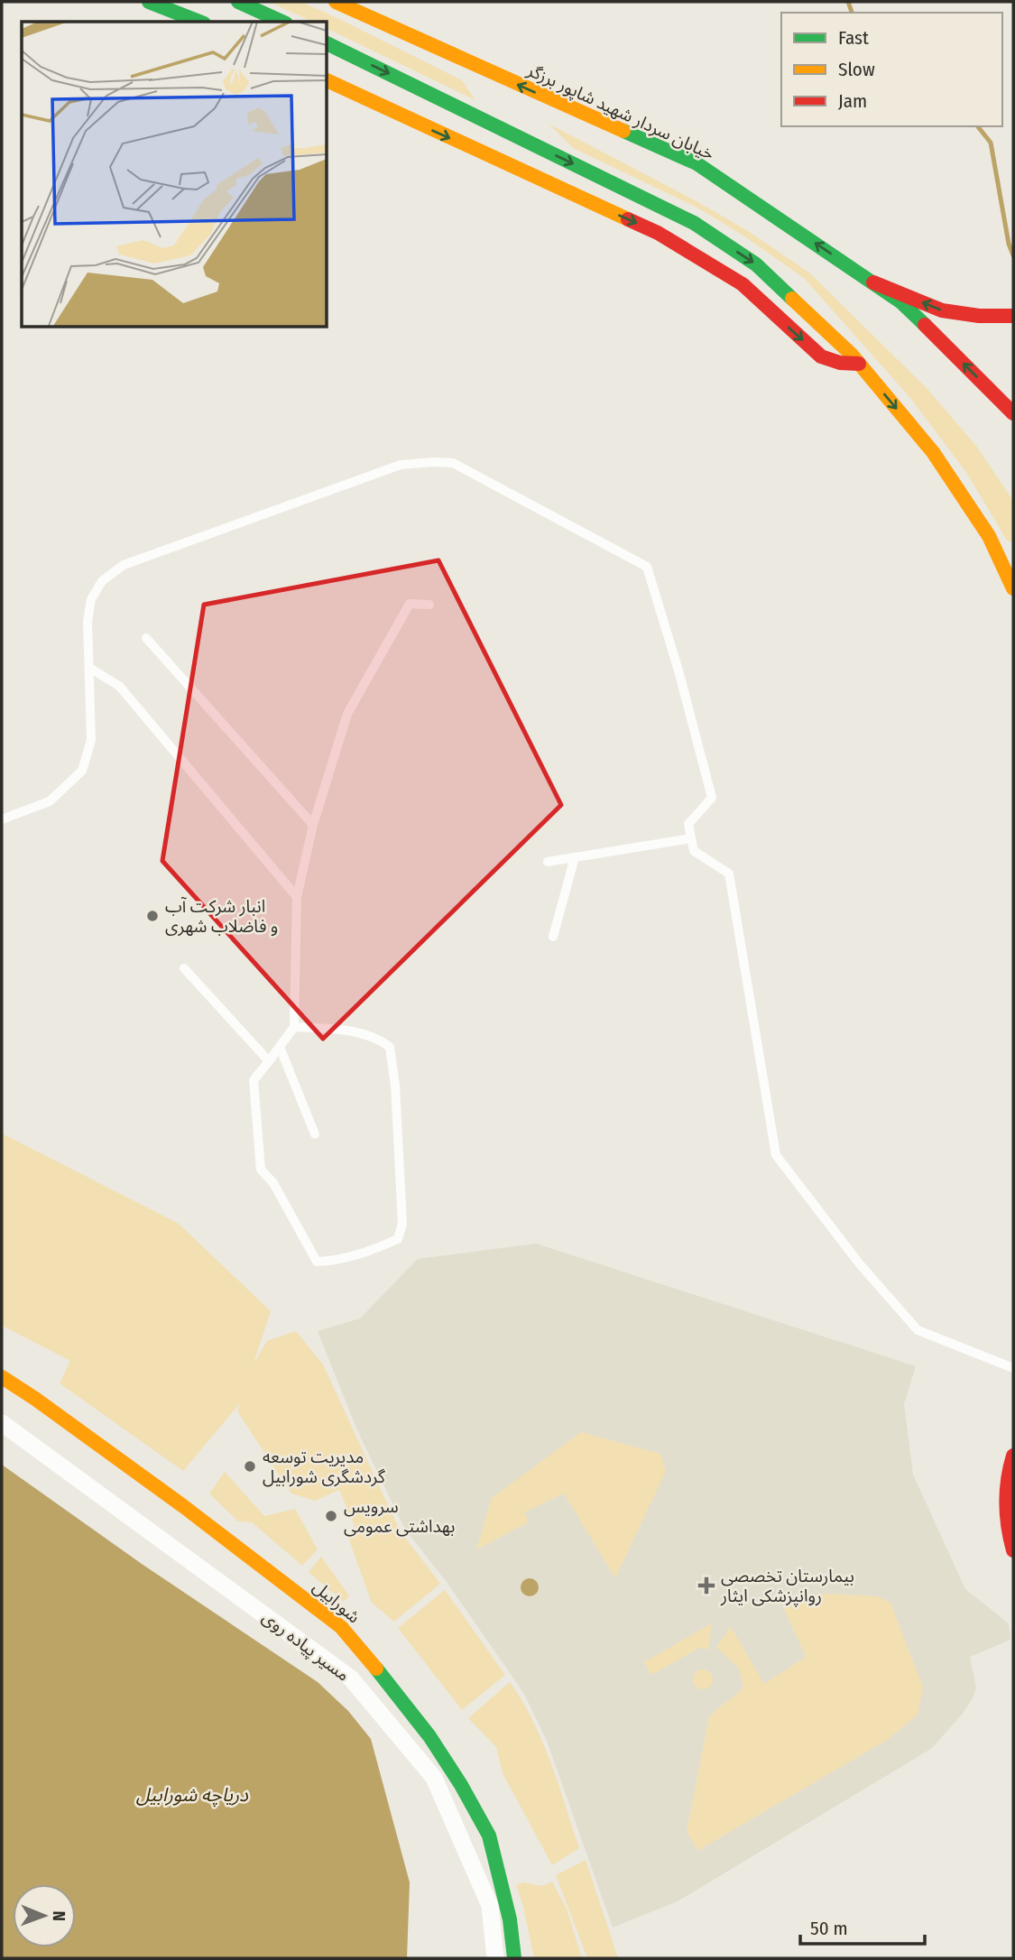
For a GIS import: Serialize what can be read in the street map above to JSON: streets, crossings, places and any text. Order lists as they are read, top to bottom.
{
  "streets": {
    "main road": ["خیابان سردار شهید شاپور برزگر", "شورابیل"],
    "street": ["مسیر پیاده روی"]
  },
  "water": ["دریاچه شورابیل"],
  "places": {
    "other": ["انبار شرکت آب و فاضلاب شهری", "مدیریت توسعه گردشگری شورابیل", "سرویس بهداشتی عمومی"],
    "health": ["بیمارستان تخصصی روانپزشکی ایثار"]
  },
  "legend": ["Fast", "Slow", "Jam"],
  "scale_bar": "50 m",
  "north": "right"
}
